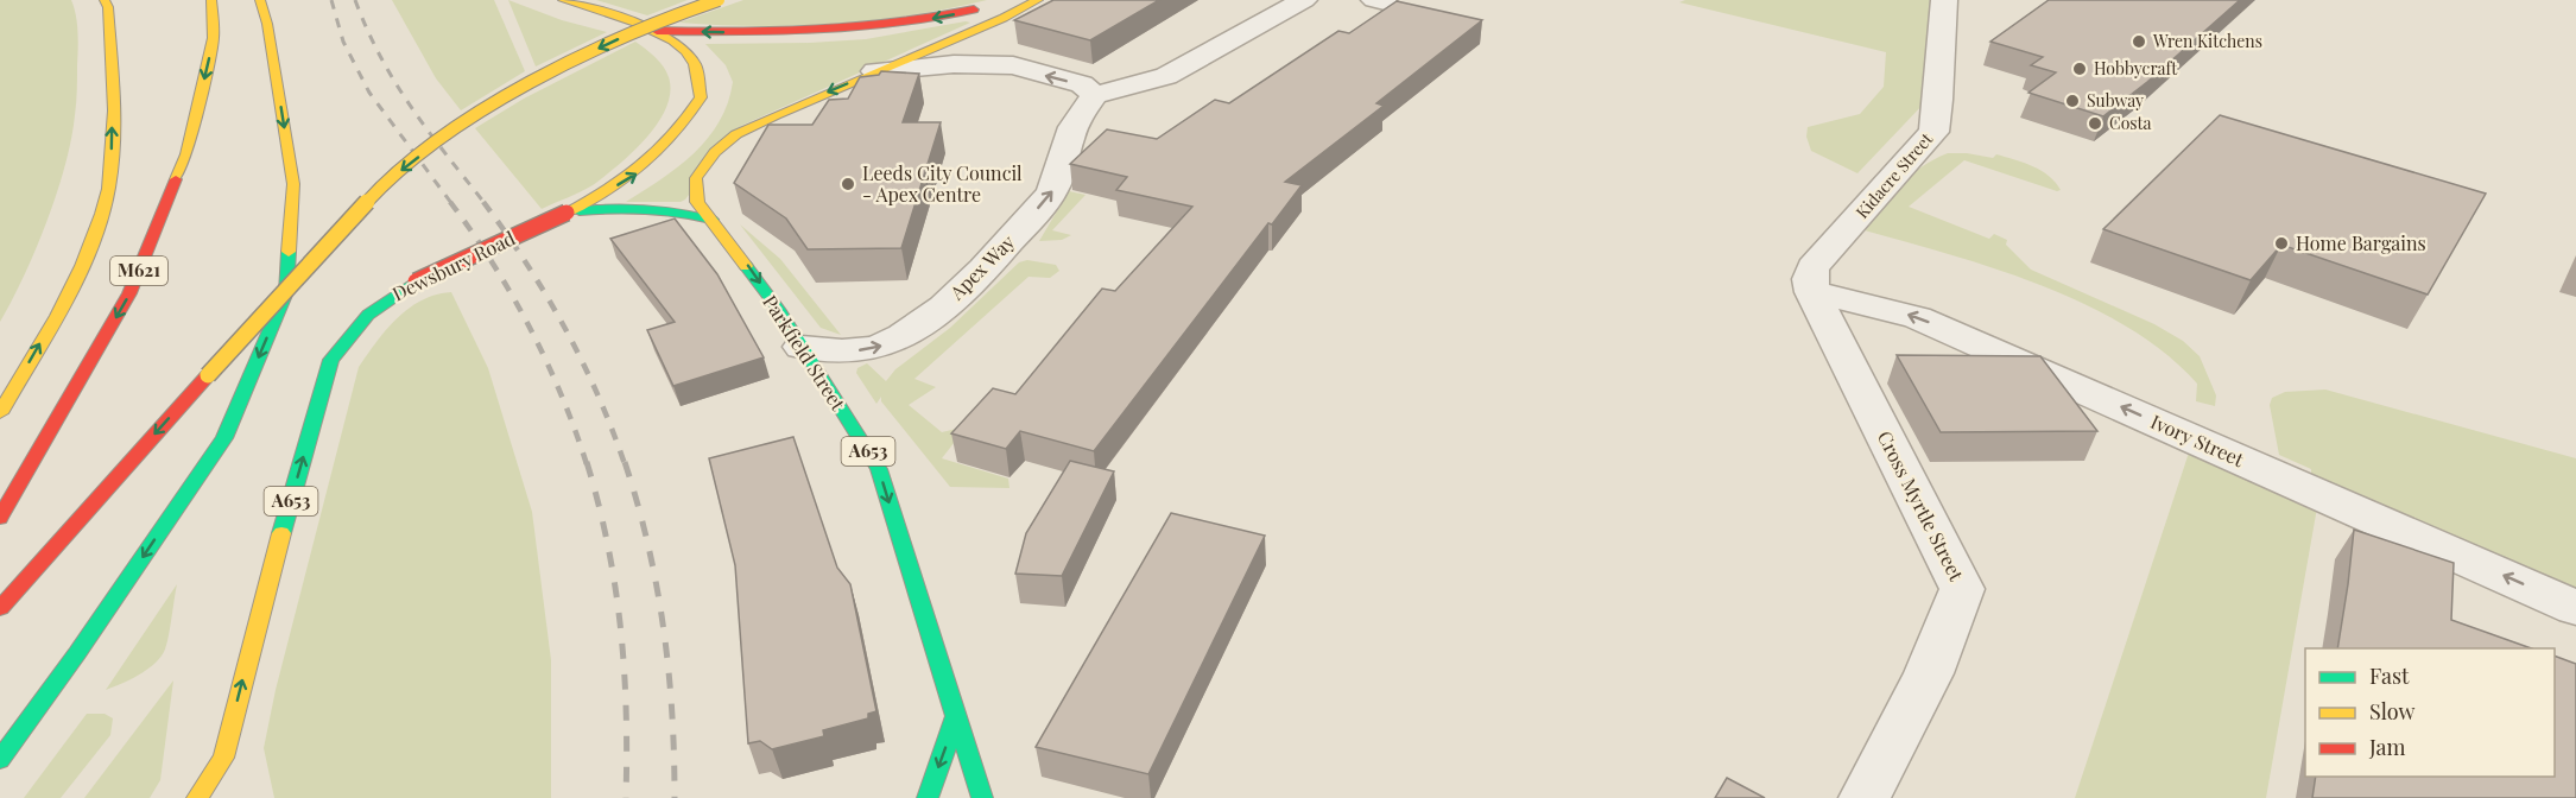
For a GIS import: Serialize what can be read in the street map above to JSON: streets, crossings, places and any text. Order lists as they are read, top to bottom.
{
  "streets": {
    "main road": [
      "Dewsbury Road",
      "M621",
      "Parkfield Street",
      "A653"
    ],
    "street": [
      "Kidacre Street",
      "Apex Way",
      "Ivory Street",
      "Cross Myrtle Street"
    ]
  },
  "crossings": [
    ["Kidacre Street", "Ivory Street"],
    ["Kidacre Street", "Cross Myrtle Street"],
    ["Dewsbury Road", "A653"],
    ["Apex Way", "Parkfield Street"],
    ["Parkfield Street", "A653"],
    ["Ivory Street", "Cross Myrtle Street"]
  ],
  "one_way": ["Apex Way", "Ivory Street"],
  "places": [
    "Wren Kitchens",
    "Hobbycraft",
    "Subway",
    "Costa",
    "Leeds City Council - Apex Centre",
    "Home Bargains"
  ],
  "legend": ["Fast", "Slow", "Jam"]
}
